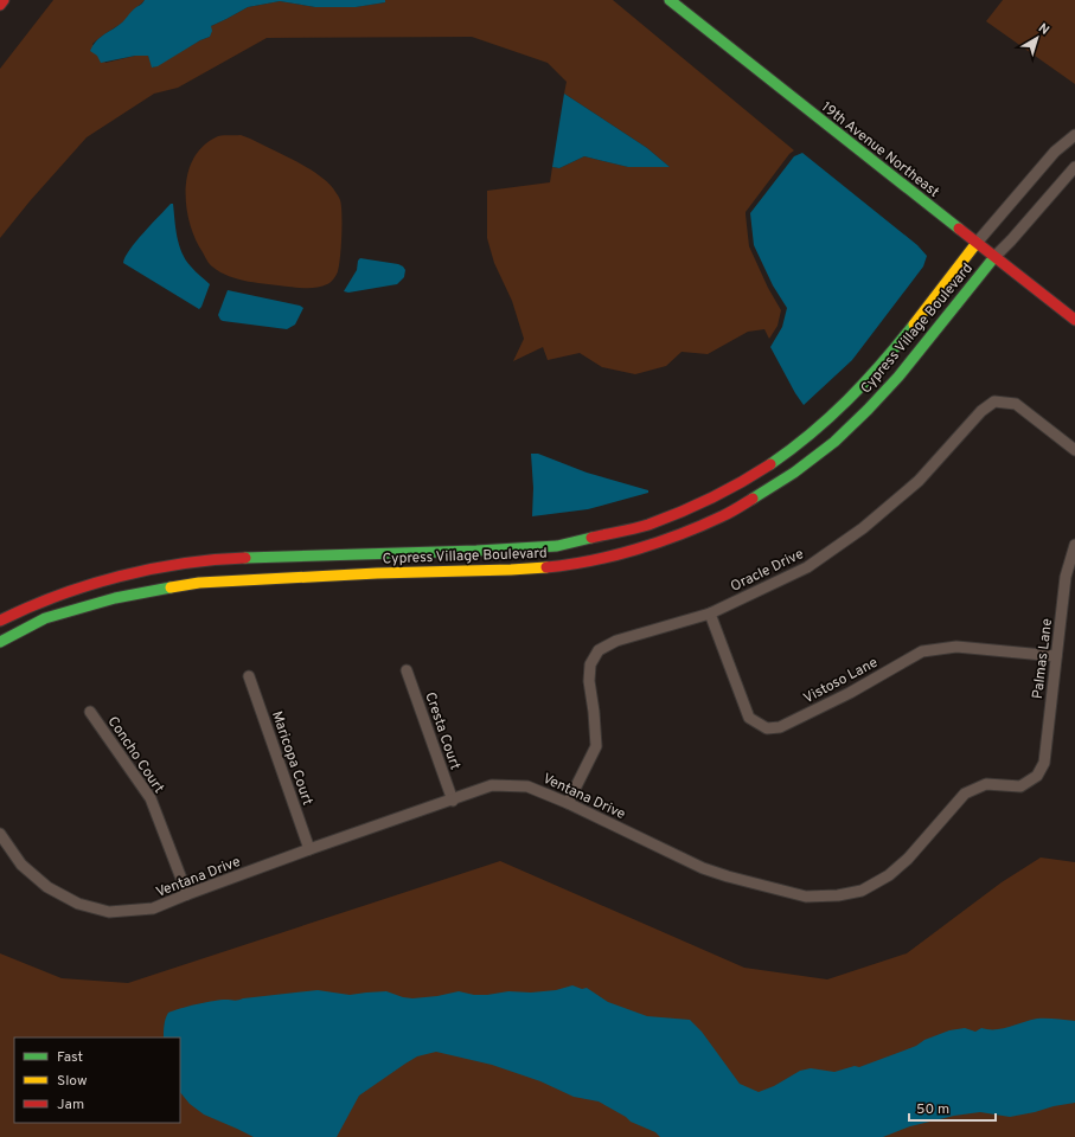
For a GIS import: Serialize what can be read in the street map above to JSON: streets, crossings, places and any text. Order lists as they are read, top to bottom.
{
  "streets": {
    "main road": ["19th Avenue Northeast", "Cypress Village Boulevard"],
    "street": [
      "Oracle Drive",
      "Palmas Lane",
      "Vistoso Lane",
      "Cresta Court",
      "Concho Court",
      "Maricopa Court",
      "Ventana Drive"
    ]
  },
  "crossings": [
    ["19th Avenue Northeast", "Cypress Village Boulevard"],
    ["Oracle Drive", "Vistoso Lane"],
    ["Oracle Drive", "Ventana Drive"],
    ["Palmas Lane", "Vistoso Lane"],
    ["Palmas Lane", "Ventana Drive"],
    ["Cresta Court", "Ventana Drive"],
    ["Concho Court", "Ventana Drive"],
    ["Maricopa Court", "Ventana Drive"]
  ],
  "legend": ["Fast", "Slow", "Jam"],
  "scale_bar": "50 m",
  "north": "top right"
}
